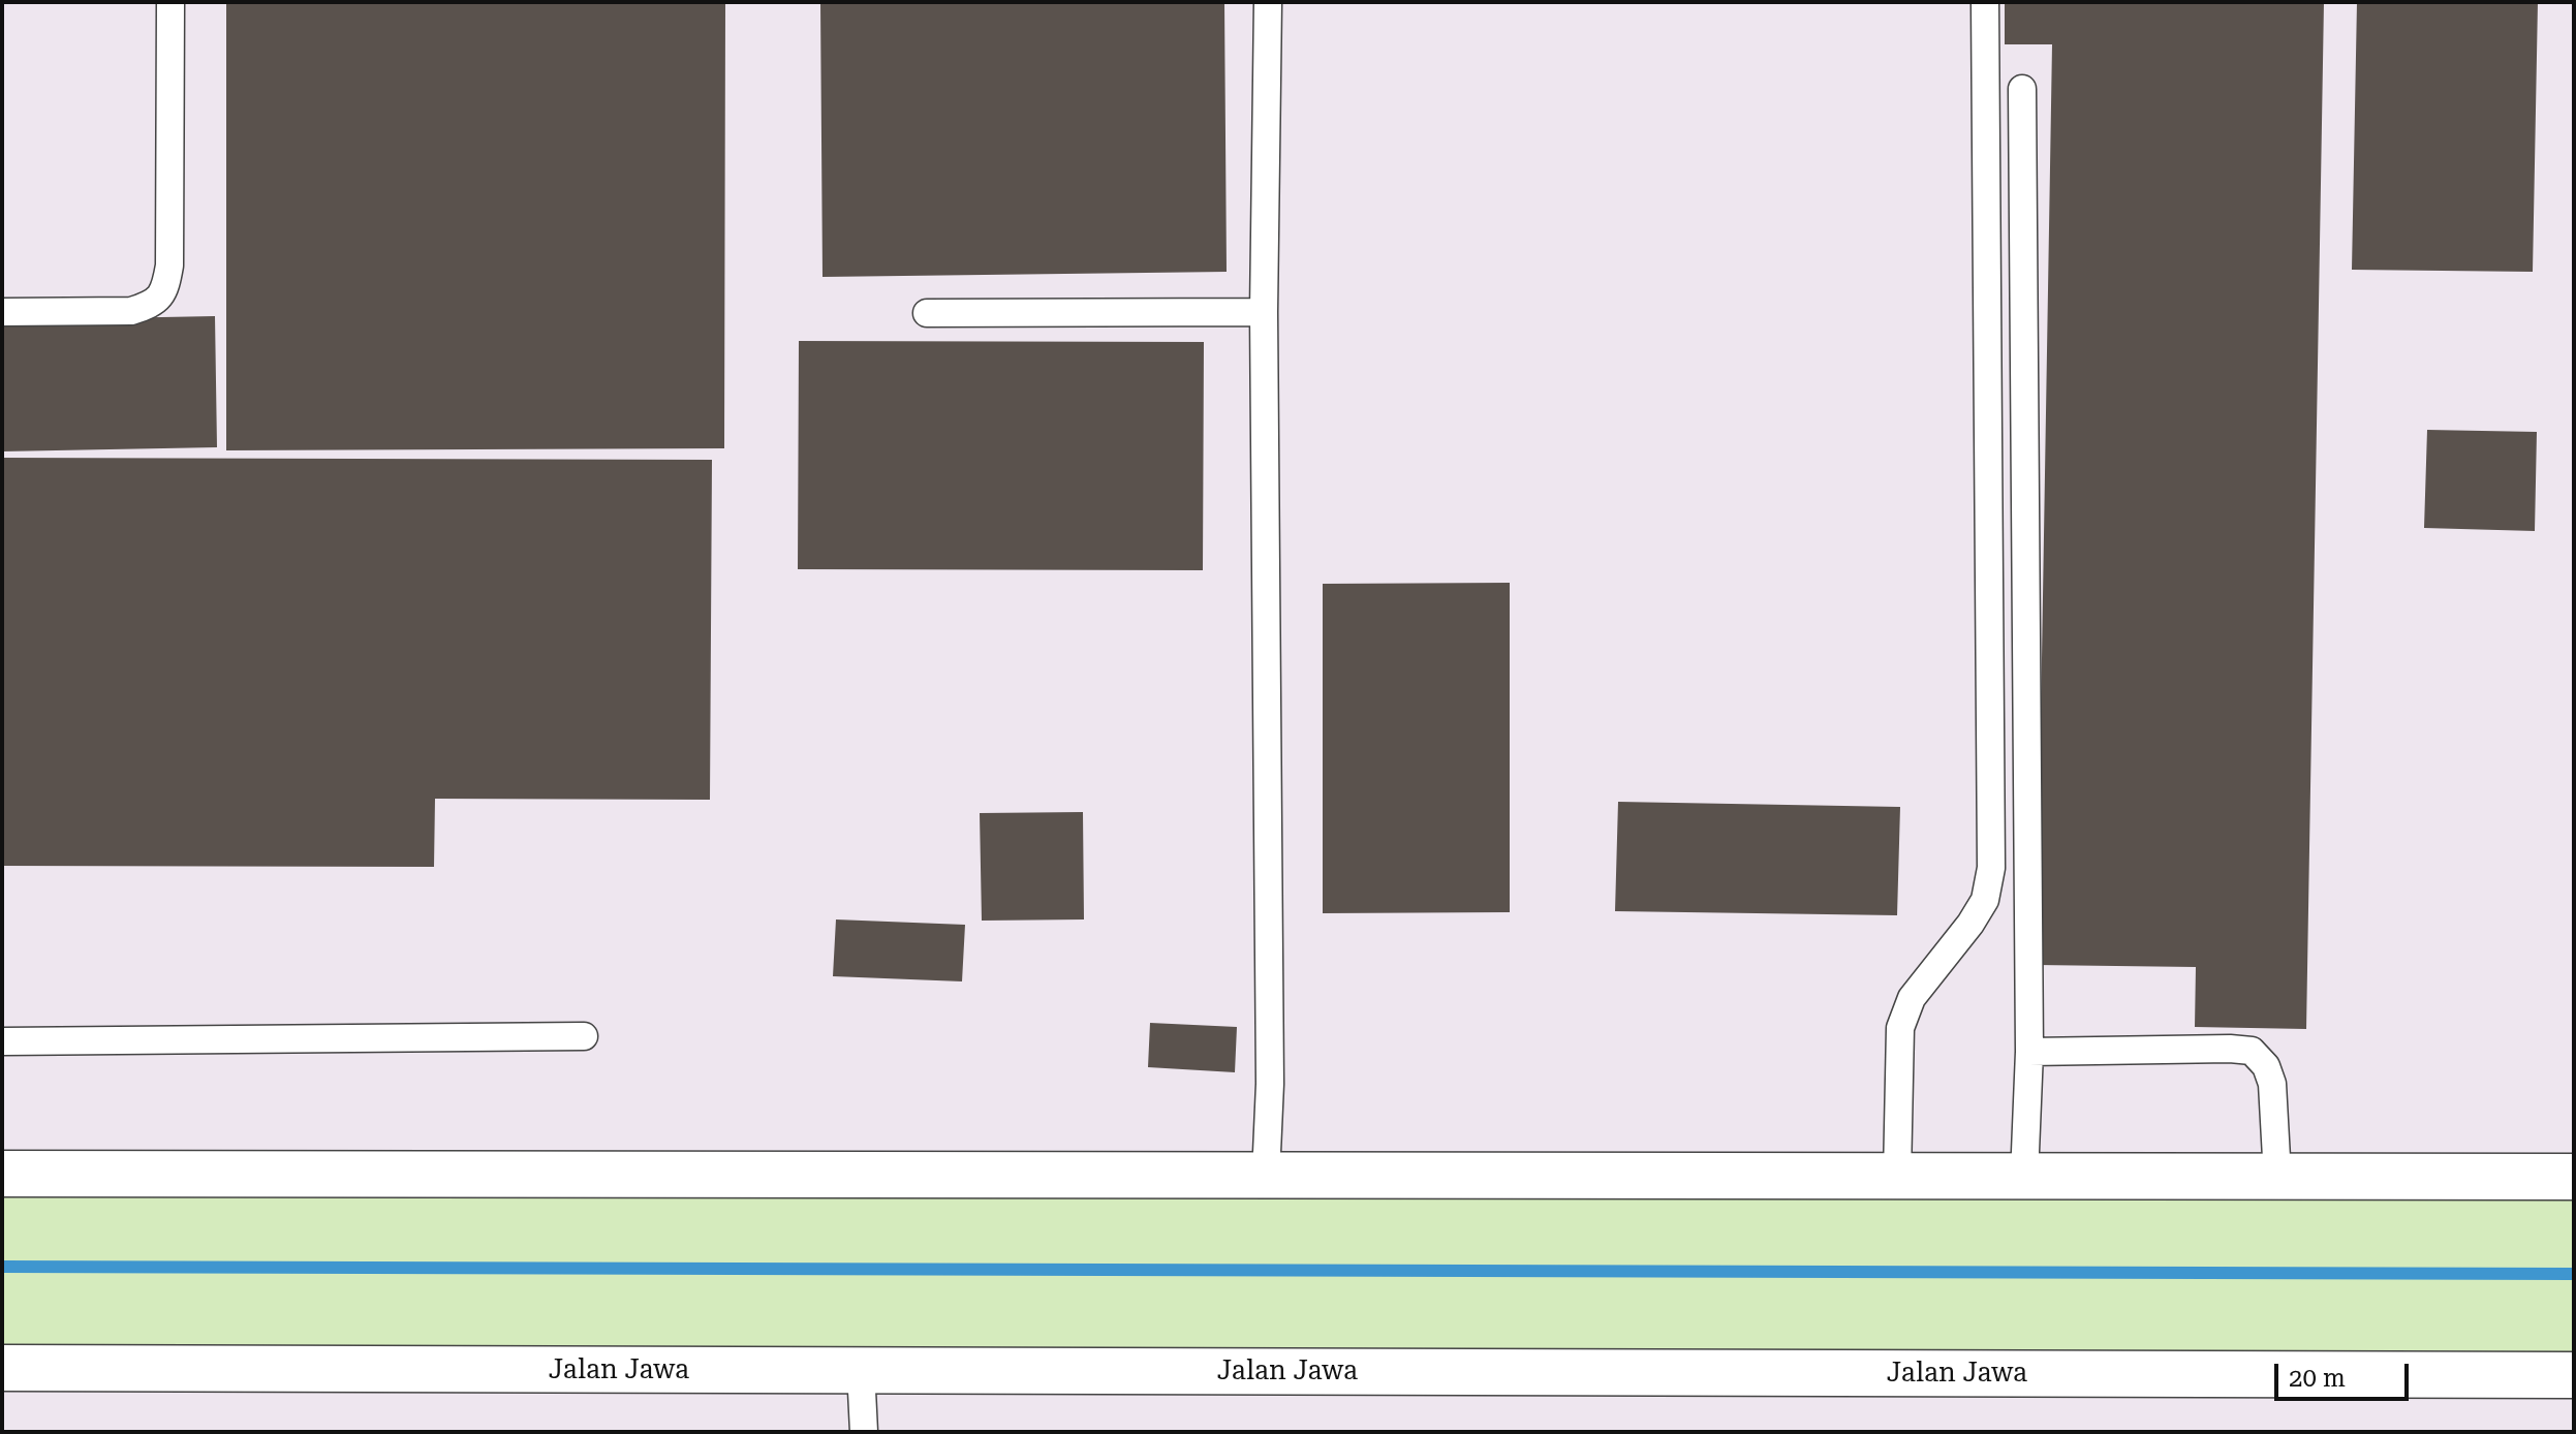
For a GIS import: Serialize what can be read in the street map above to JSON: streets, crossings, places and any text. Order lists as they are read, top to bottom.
{
  "streets": {
    "street": ["Jalan Jawa"]
  },
  "scale_bar": "20 m"
}
